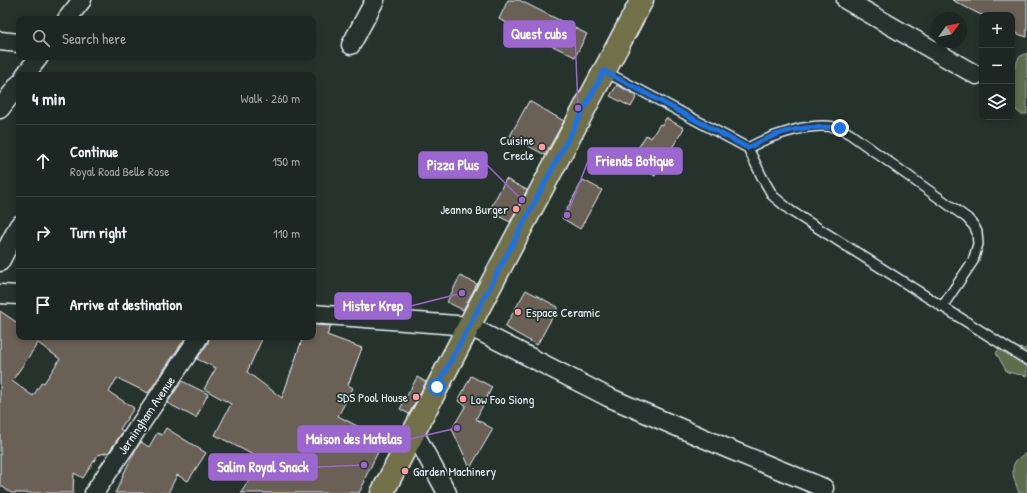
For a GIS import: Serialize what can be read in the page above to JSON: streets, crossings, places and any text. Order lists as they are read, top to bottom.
{
  "streets": {
    "street": ["Jerningham Avenue"]
  },
  "places": [
    "Quest cubs",
    "Cuisine Crecle",
    "Pizza Plus",
    "Jeanno Burger",
    "Friends Botique",
    "Mister Krep",
    "Espace Ceramic",
    "SDS Pool House",
    "Low Foo Siong",
    "Maison des Matelas",
    "Salim Royal Snack",
    "Garden Machinery"
  ],
  "north": "top right",
  "page": {
    "map_buttons": ["+", "−"],
    "search": "Search here",
    "heading": ["4 min", "Walk · 260 m"],
    "list": [
      ["Continue", "Royal Road Belle Rose", "150 m"],
      ["Turn right", "110 m"],
      "Arrive at destination"
    ]
  }
}
